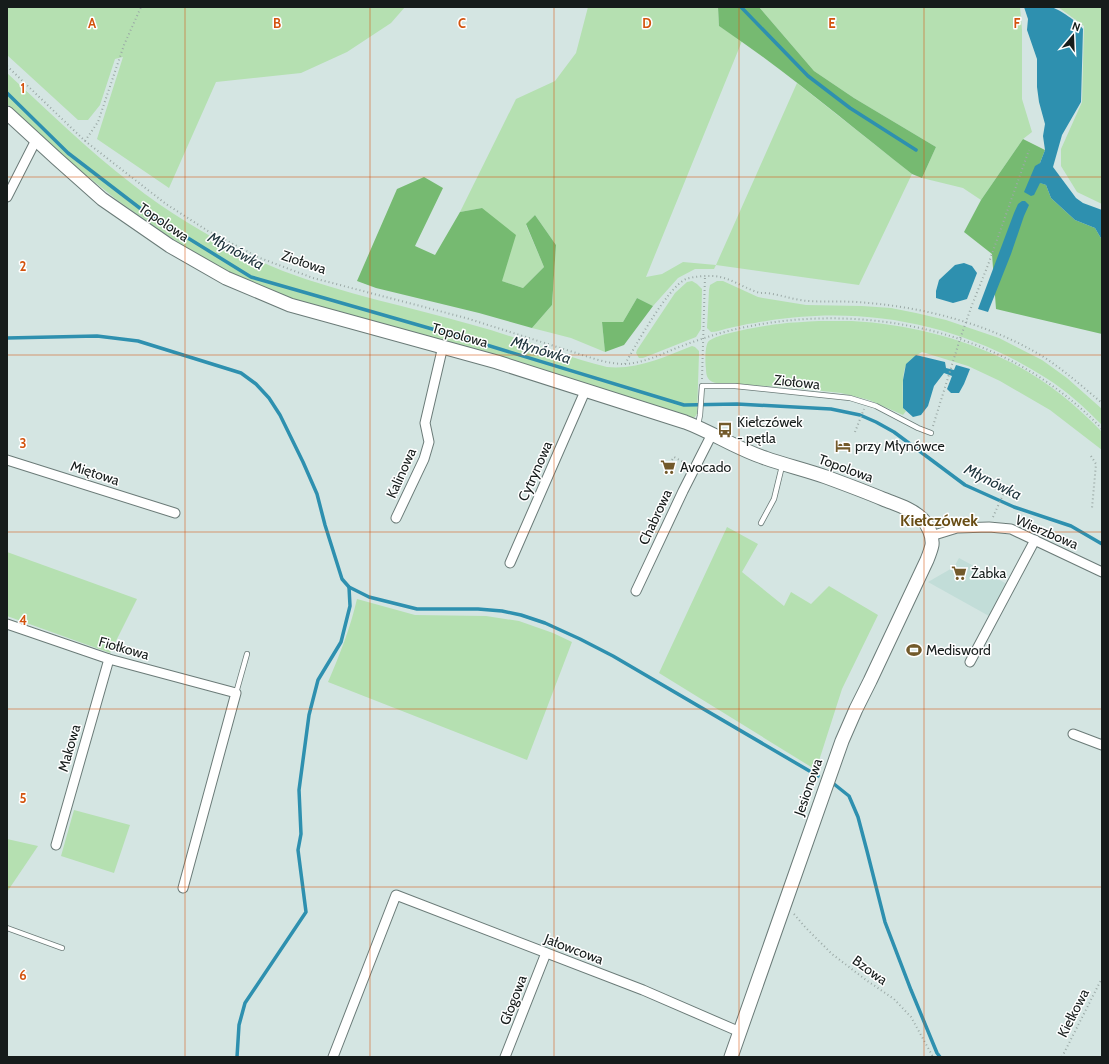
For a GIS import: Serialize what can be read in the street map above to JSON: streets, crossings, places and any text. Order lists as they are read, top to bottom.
{
  "streets": {
    "street": [
      "Topolowa",
      "Cytrynowa",
      "Miętowa",
      "Kalinowa",
      "Chabrowa",
      "Wierzbowa",
      "Fiołkowa",
      "Makowa",
      "Jesionowa",
      "Jałowcowa",
      "Głogowa"
    ],
    "lane": ["Ziołowa"],
    "path": ["Bzowa", "Kiełkowa"]
  },
  "crossings": [
    ["Topolowa", "Cytrynowa"],
    ["Topolowa", "Kalinowa"],
    ["Topolowa", "Chabrowa"],
    ["Topolowa", "Wierzbowa"],
    ["Topolowa", "Jesionowa"],
    ["Wierzbowa", "Jesionowa"],
    ["Fiołkowa", "Makowa"],
    ["Jesionowa", "Jałowcowa"],
    ["Jesionowa", "Bzowa"],
    ["Jałowcowa", "Głogowa"]
  ],
  "districts": ["Kiełczówek"],
  "water": ["Młynówka"],
  "places": {
    "bus stop": ["Kiełczówek - pętla"],
    "hotel": ["przy Młynówce"],
    "supermarket": ["Avocado", "Żabka"],
    "sports": ["Medisword"]
  },
  "north": "top",
  "grid": {
    "columns": [
      "A",
      "B",
      "C",
      "D",
      "E",
      "F"
    ],
    "rows": [
      "1",
      "2",
      "3",
      "4",
      "5",
      "6"
    ]
  }
}
